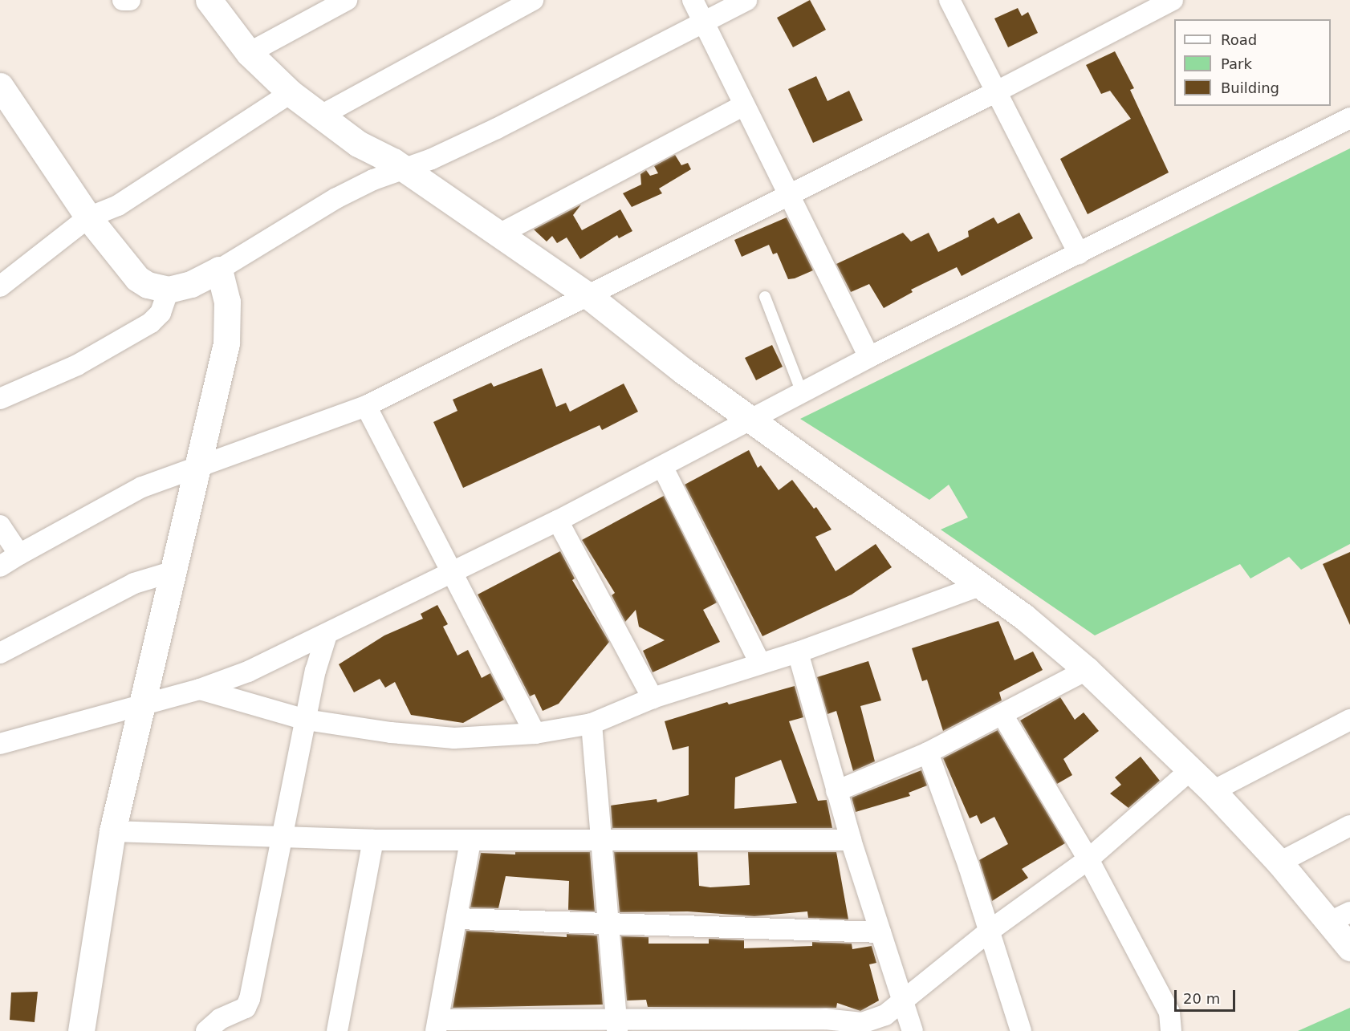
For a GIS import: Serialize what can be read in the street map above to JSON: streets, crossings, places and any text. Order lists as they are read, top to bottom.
{
  "legend": ["Road", "Park", "Building"],
  "scale_bar": "20 m"
}
